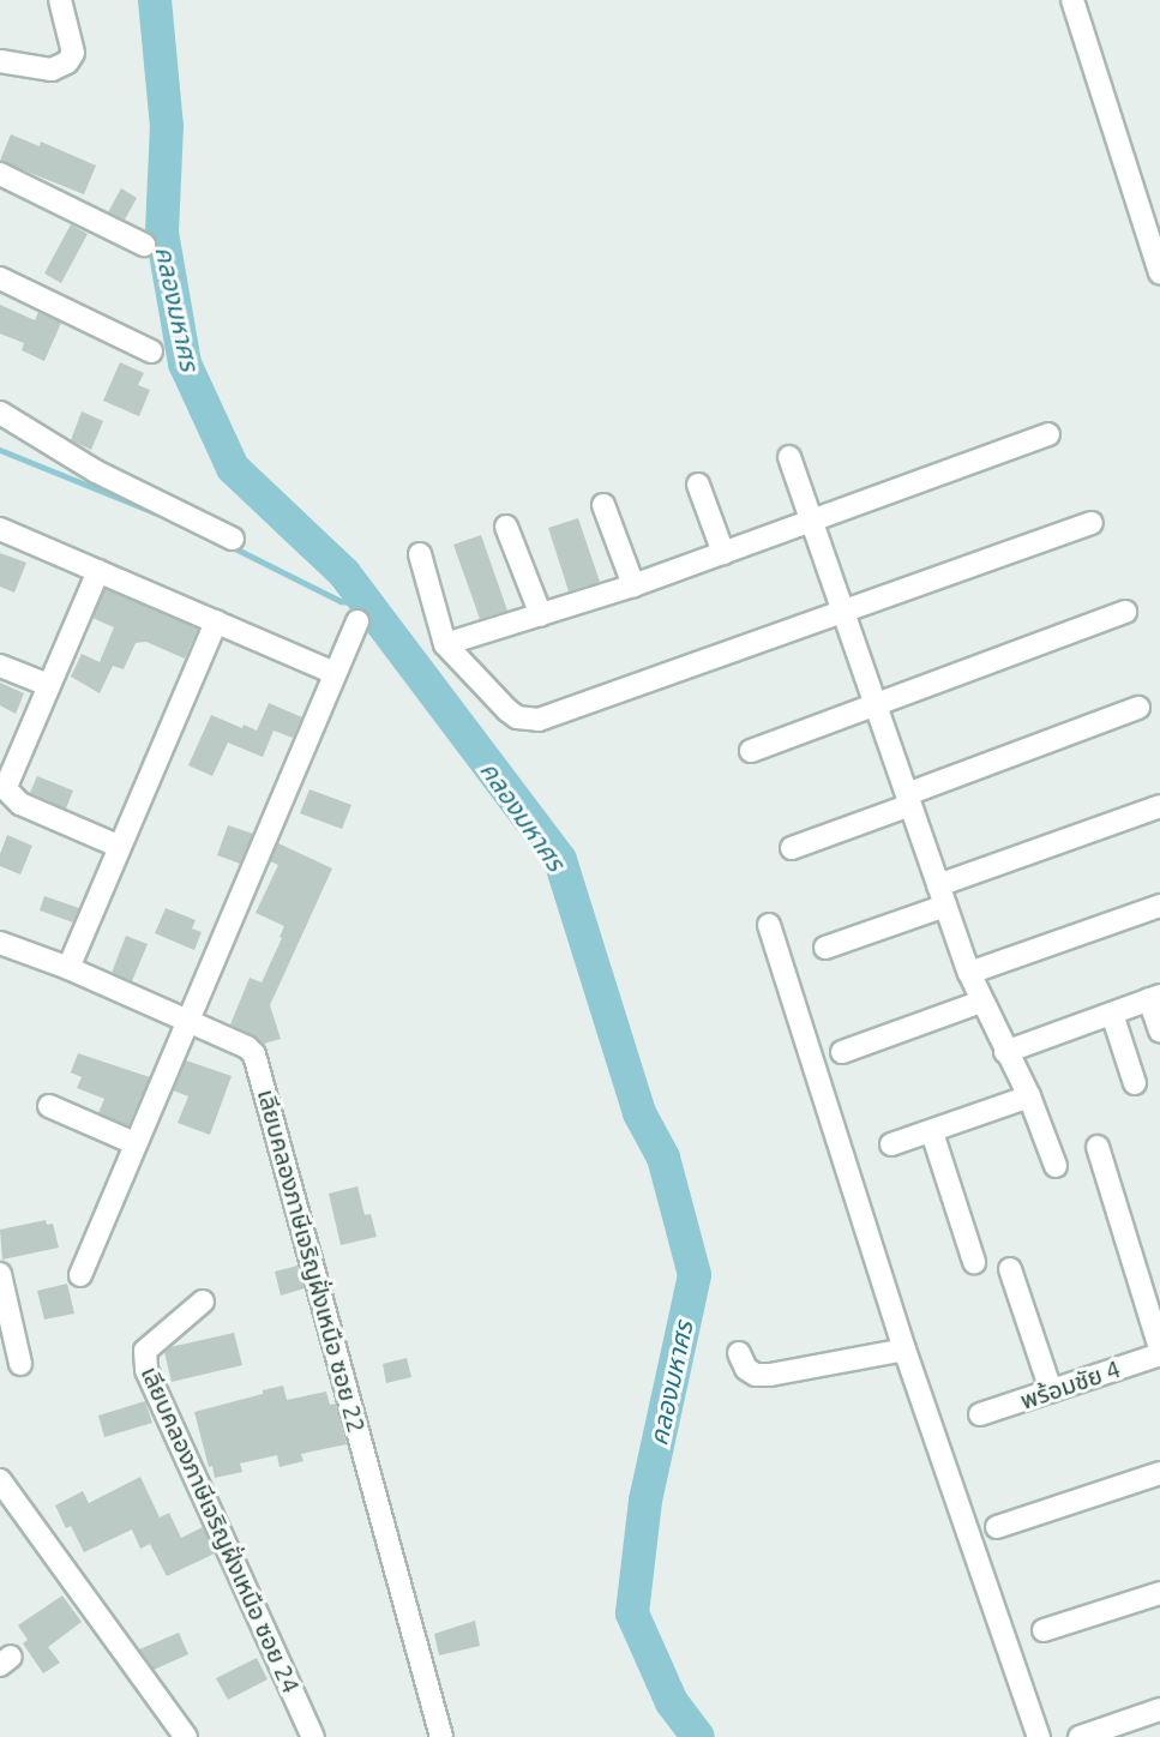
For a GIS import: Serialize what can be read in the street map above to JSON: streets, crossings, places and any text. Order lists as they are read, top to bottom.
{
  "streets": {
    "street": ["เลียบคลองภาษีเจริญฝั่งเหนือ ซอย 22", "พร้อมชัย 4", "เลียบคลองภาษีเจริญฝั่งเหนือ ซอย 24"]
  },
  "water": ["คลองมหาศร"]
}
